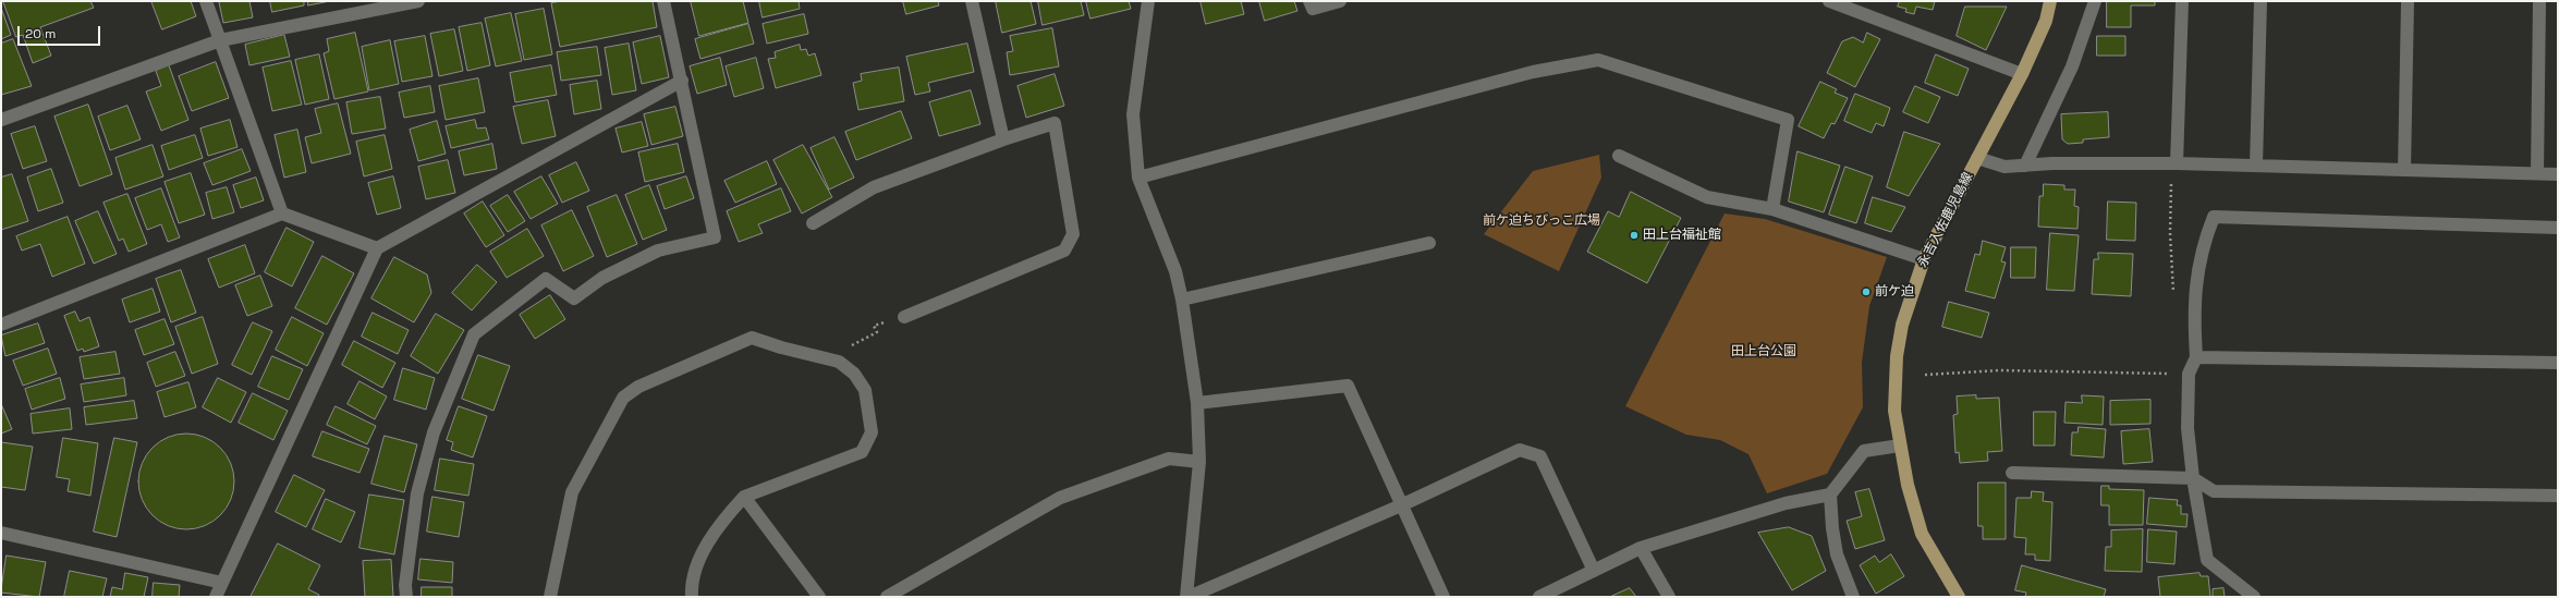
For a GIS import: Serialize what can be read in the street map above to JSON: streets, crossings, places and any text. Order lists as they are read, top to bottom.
{
  "streets": {
    "main road": ["永吉入佐鹿児島線"]
  },
  "parks": ["前ケ迫ちびっこ広場", "田上台公園"],
  "places": ["田上台福祉館", "前ケ迫"],
  "scale_bar": "20 m"
}
